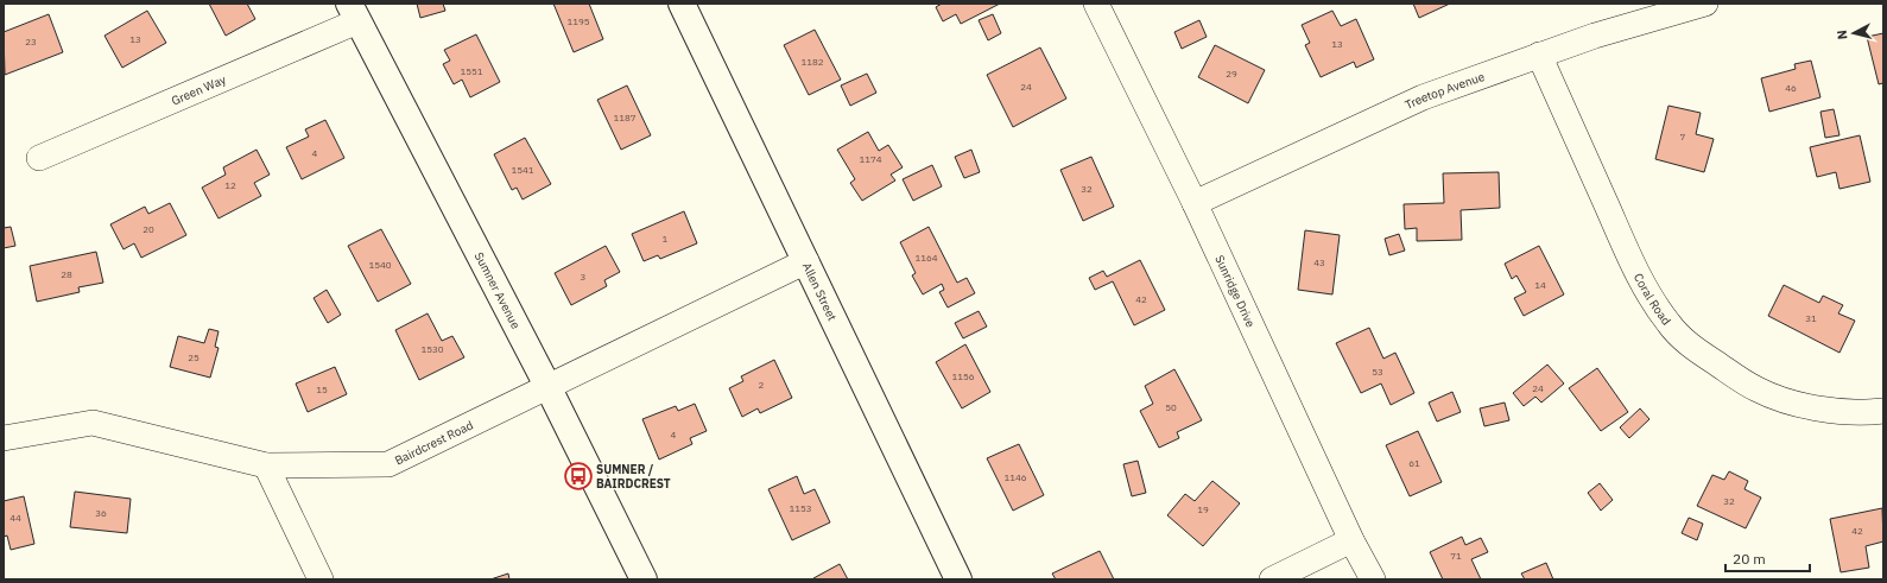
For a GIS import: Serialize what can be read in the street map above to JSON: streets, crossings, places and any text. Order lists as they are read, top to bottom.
{
  "streets": {
    "main road": ["Sumner Avenue", "Allen Street"],
    "street": [
      "Green Way",
      "Treetop Avenue",
      "Sunridge Drive",
      "Coral Road",
      "Bairdcrest Road"
    ]
  },
  "crossings": [
    ["Green Way", "Sumner Avenue"],
    ["Treetop Avenue", "Sunridge Drive"],
    ["Treetop Avenue", "Coral Road"],
    ["Sumner Avenue", "Bairdcrest Road"],
    ["Allen Street", "Bairdcrest Road"]
  ],
  "places": {
    "bus stop": ["SUMNER / BAIRDCREST"]
  },
  "house_numbers": [
    "1195",
    "13",
    "23",
    "13",
    "1182",
    "1551",
    "29",
    "24",
    "46",
    "1187",
    "7",
    "4",
    "1174",
    "1541",
    "12",
    "32",
    "20",
    "1",
    "1164",
    "43",
    "1540",
    "28",
    "3",
    "14",
    "42",
    "31",
    "1530",
    "25",
    "53",
    "1156",
    "2",
    "24",
    "15",
    "50",
    "4",
    "61",
    "1146",
    "32",
    "1153",
    "19",
    "36",
    "44",
    "42",
    "71"
  ],
  "scale_bar": "20 m",
  "north": "left"
}
